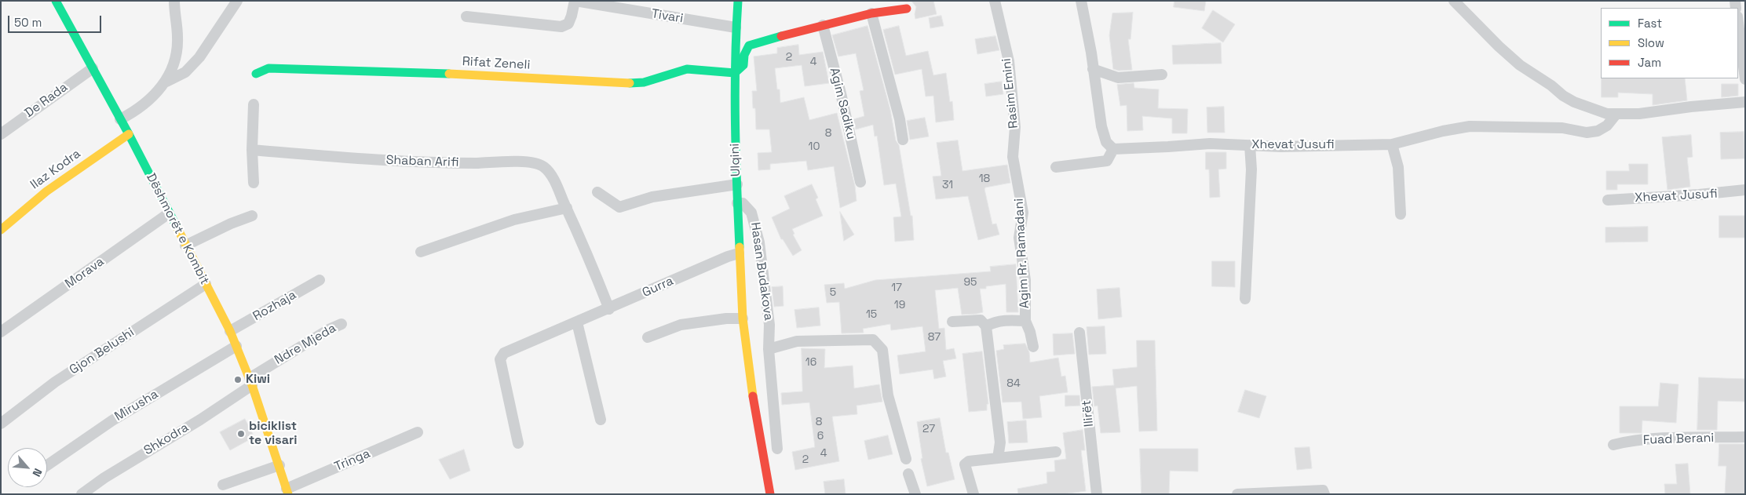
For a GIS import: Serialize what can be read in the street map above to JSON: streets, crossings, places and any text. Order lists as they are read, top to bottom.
{
  "streets": {
    "main road": [
      "Rifat Zeneli",
      "Ulqini",
      "Ilaz Kodra",
      "Dëshmorët e Kombit"
    ],
    "street": [
      "Tivari",
      "Rasim Emini",
      "De Rada",
      "Agim Sadiku",
      "Xhevat Jusufi",
      "Shaban Arifi",
      "Agim Rr. Ramadani",
      "Hasan Budakova",
      "Morava",
      "Gurra",
      "Rozhaja",
      "Ndre Mjeda",
      "Gjon Belushi",
      "Mirusha",
      "Ilirët",
      "Shkodra",
      "Fuad Berani",
      "Tringa"
    ]
  },
  "crossings": [
    ["Tivari", "Ulqini"],
    ["Rifat Zeneli", "Ulqini"],
    ["Rasim Emini", "Agim Rr. Ramadani"],
    ["De Rada", "Dëshmorët e Kombit"],
    ["Ulqini", "Hasan Budakova"],
    ["Ulqini", "Gurra"],
    ["Shaban Arifi", "Gurra"],
    ["Ilaz Kodra", "Dëshmorët e Kombit"],
    ["Dëshmorët e Kombit", "Morava"],
    ["Dëshmorët e Kombit", "Rozhaja"],
    ["Dëshmorët e Kombit", "Ndre Mjeda"],
    ["Dëshmorët e Kombit", "Gjon Belushi"],
    ["Dëshmorët e Kombit", "Mirusha"],
    ["Dëshmorët e Kombit", "Shkodra"],
    ["Dëshmorët e Kombit", "Tringa"],
    ["Ndre Mjeda", "Shkodra"]
  ],
  "places": ["Kiwi", "biciklist te visari"],
  "house_numbers": [
    "2",
    "4",
    "8",
    "10",
    "18",
    "31",
    "95",
    "17",
    "5",
    "19",
    "15",
    "87",
    "16",
    "84",
    "8",
    "27",
    "6",
    "4",
    "2"
  ],
  "legend": ["Fast", "Slow", "Jam"],
  "scale_bar": "50 m",
  "north": "bottom right"
}
